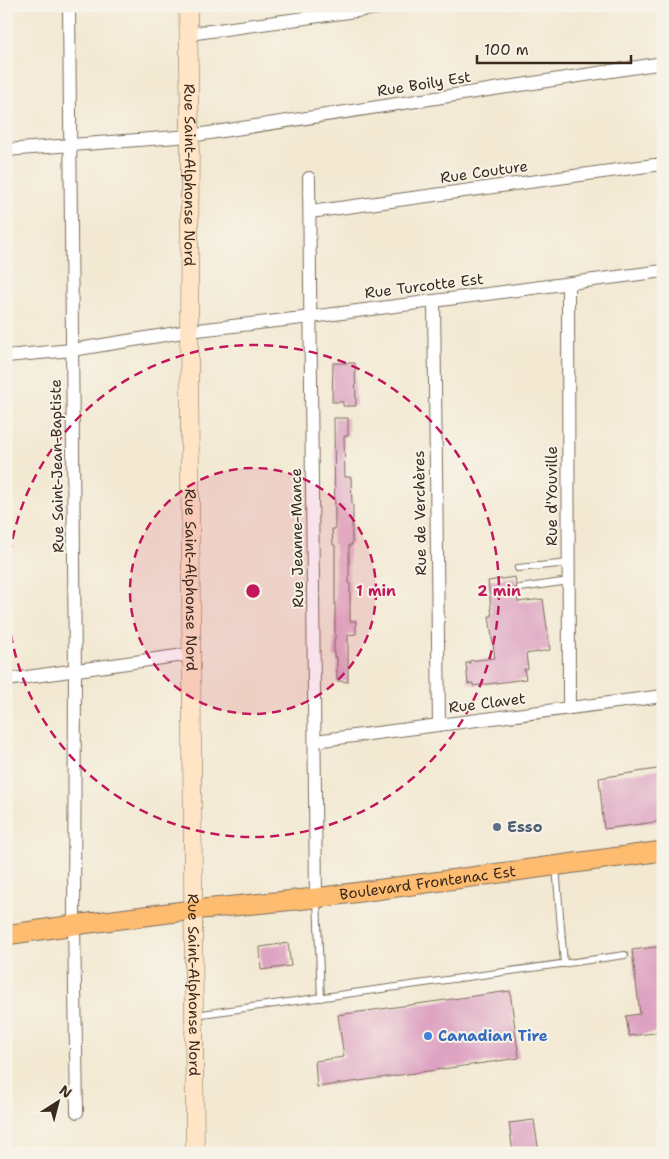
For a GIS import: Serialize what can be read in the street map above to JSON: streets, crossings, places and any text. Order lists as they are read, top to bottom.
{
  "streets": {
    "main road": ["Rue Saint-Alphonse Nord", "Boulevard Frontenac Est"],
    "street": [
      "Rue Boily Est",
      "Rue Couture",
      "Rue Turcotte Est",
      "Rue Saint-Jean-Baptiste",
      "Rue d'Youville",
      "Rue de Verchères",
      "Rue Jeanne-Mance",
      "Rue Clavet"
    ]
  },
  "crossings": [
    ["Rue Boily Est", "Rue Saint-Alphonse Nord"],
    ["Rue Boily Est", "Rue Saint-Jean-Baptiste"],
    ["Rue Couture", "Rue Jeanne-Mance"],
    ["Rue Saint-Alphonse Nord", "Rue Turcotte Est"],
    ["Rue Saint-Alphonse Nord", "Boulevard Frontenac Est"],
    ["Rue Turcotte Est", "Rue Saint-Jean-Baptiste"],
    ["Rue Turcotte Est", "Rue d'Youville"],
    ["Rue Turcotte Est", "Rue de Verchères"],
    ["Rue Turcotte Est", "Rue Jeanne-Mance"],
    ["Rue Saint-Jean-Baptiste", "Boulevard Frontenac Est"],
    ["Rue d'Youville", "Rue Clavet"],
    ["Rue de Verchères", "Rue Clavet"],
    ["Rue Jeanne-Mance", "Rue Clavet"],
    ["Rue Jeanne-Mance", "Boulevard Frontenac Est"]
  ],
  "places": ["Esso", "Canadian Tire"],
  "scale_bar": "100 m",
  "north": "top right",
  "rings": ["1 min", "2 min"]
}
